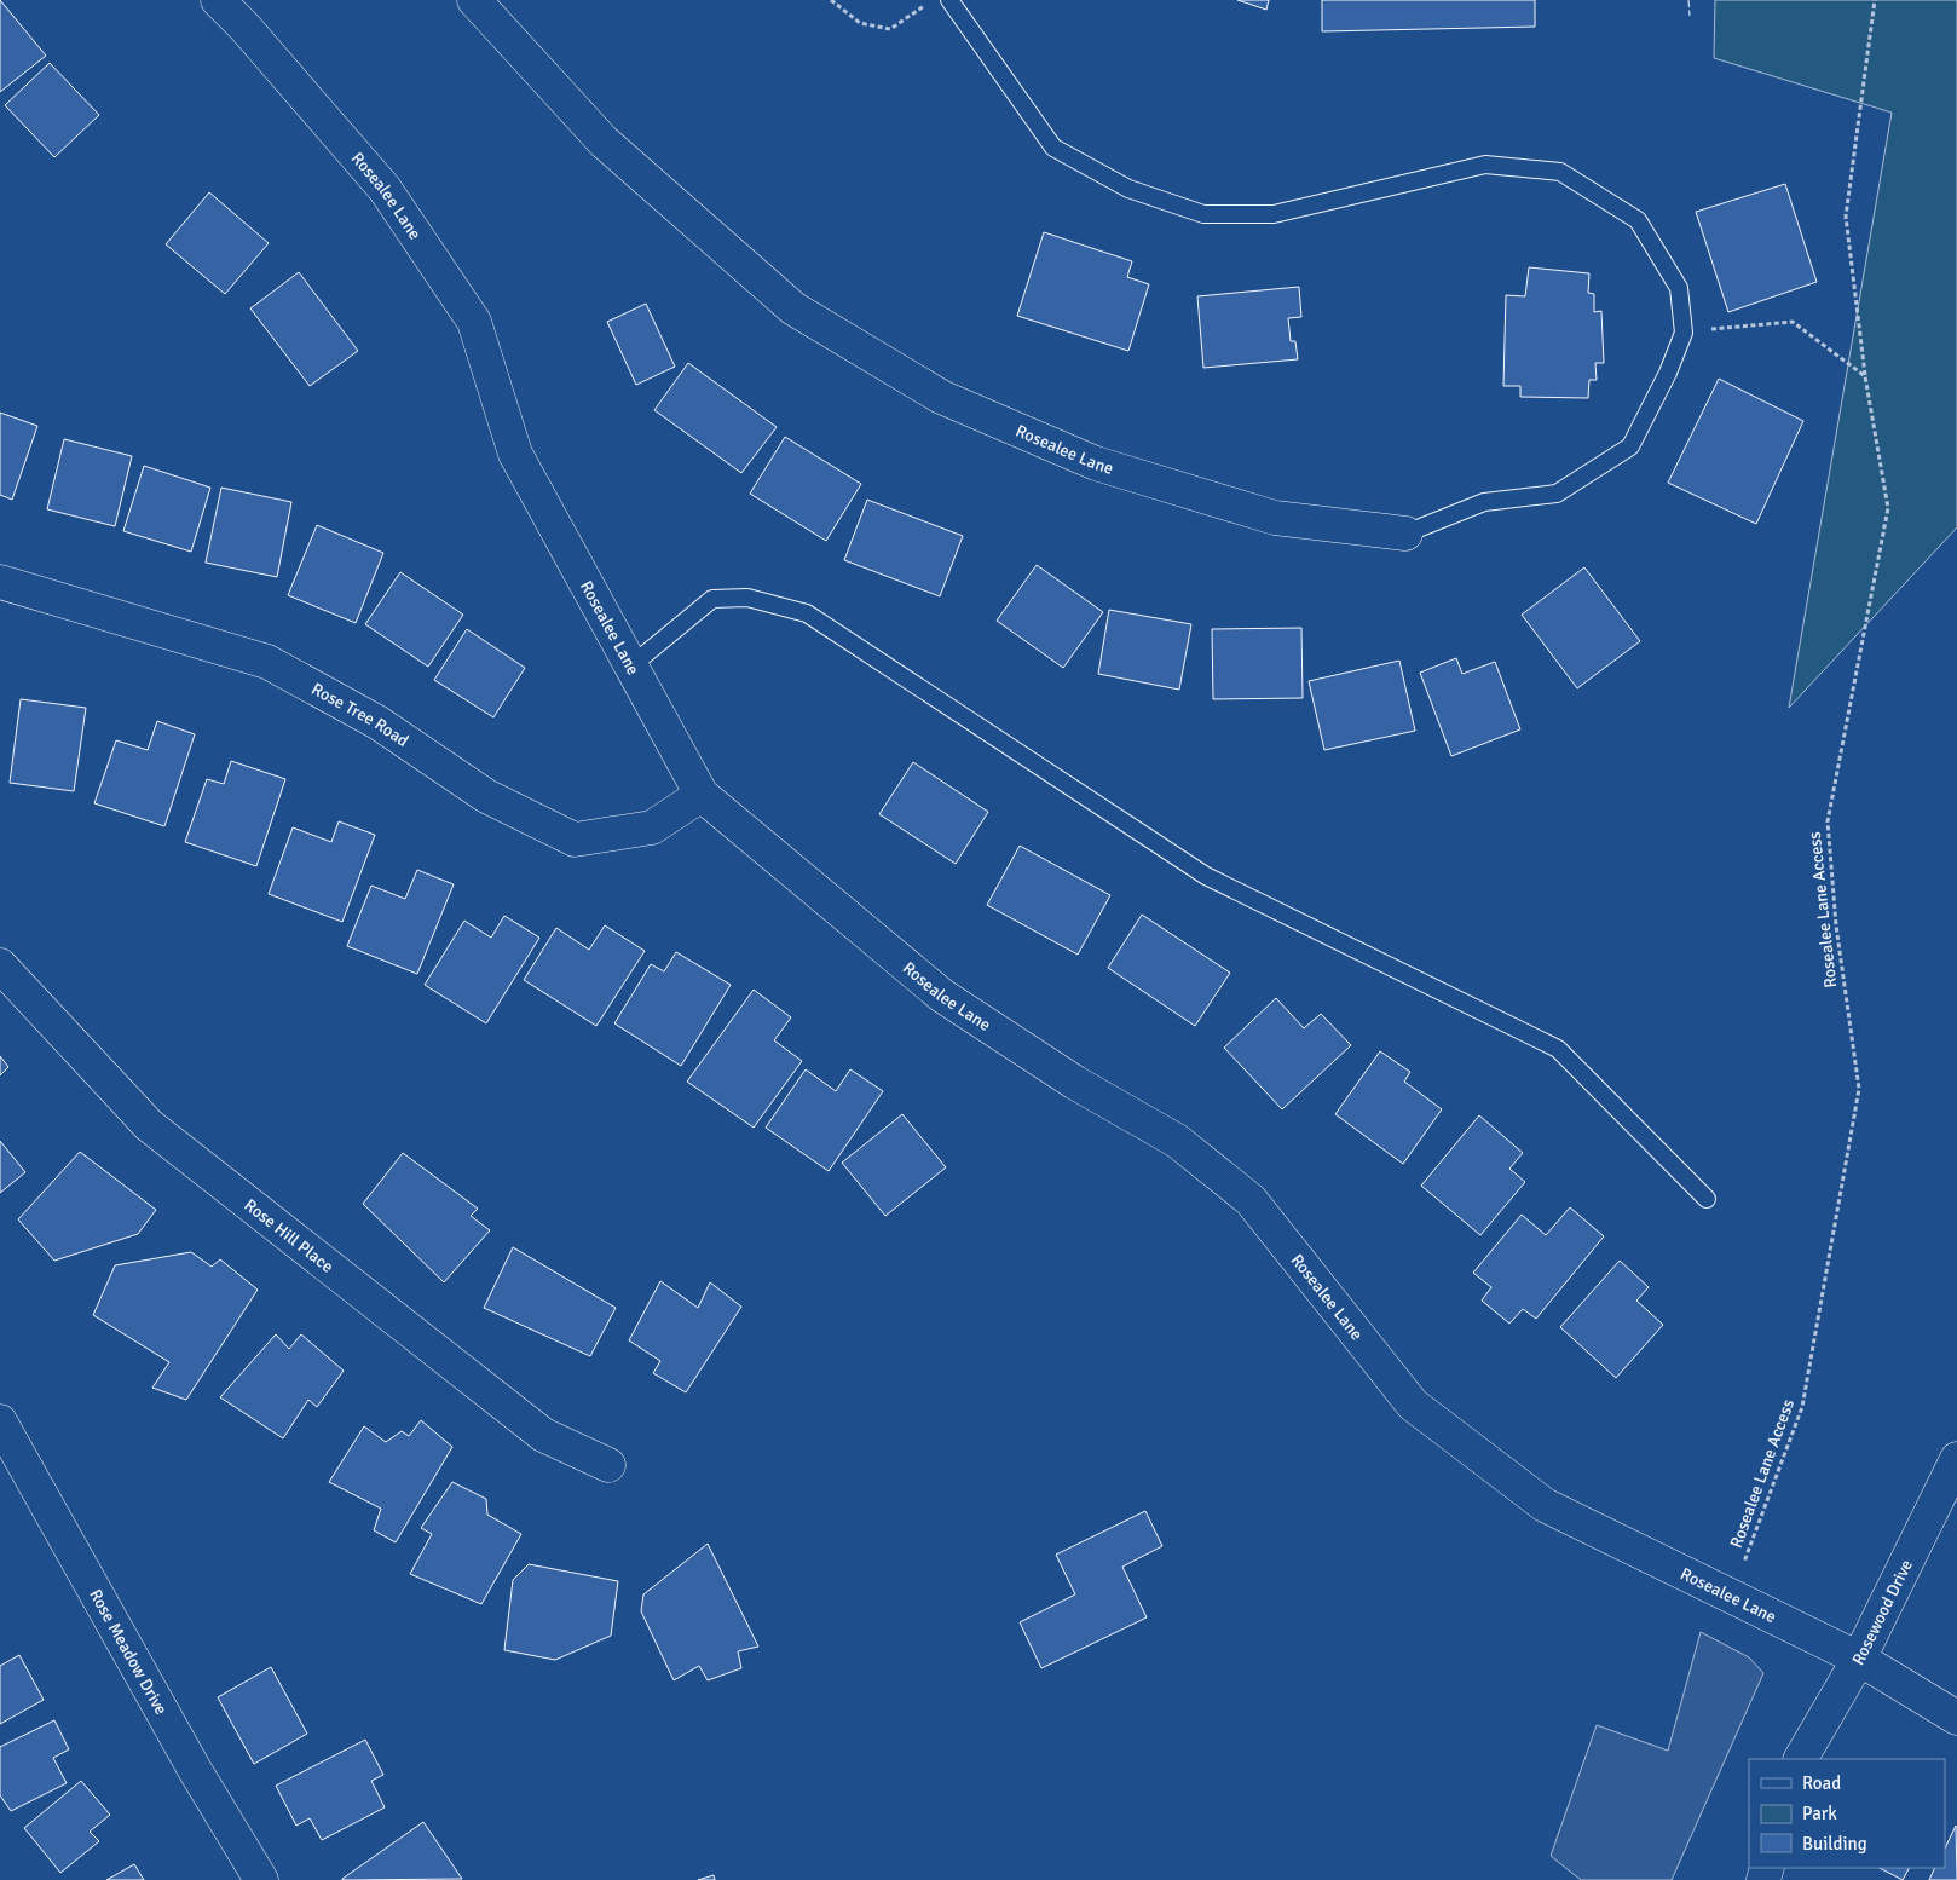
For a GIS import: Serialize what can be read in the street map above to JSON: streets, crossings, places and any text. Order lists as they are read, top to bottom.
{
  "streets": {
    "street": [
      "Rosealee Lane",
      "Rose Tree Road",
      "Rose Hill Place",
      "Rosewood Drive",
      "Rose Meadow Drive"
    ],
    "path": ["Rosealee Lane Access"]
  },
  "crossings": [
    ["Rosealee Lane", "Rose Tree Road"],
    ["Rosealee Lane", "Rosealee Lane Access"],
    ["Rosealee Lane", "Rosewood Drive"]
  ],
  "legend": ["Road", "Park", "Building"]
}
